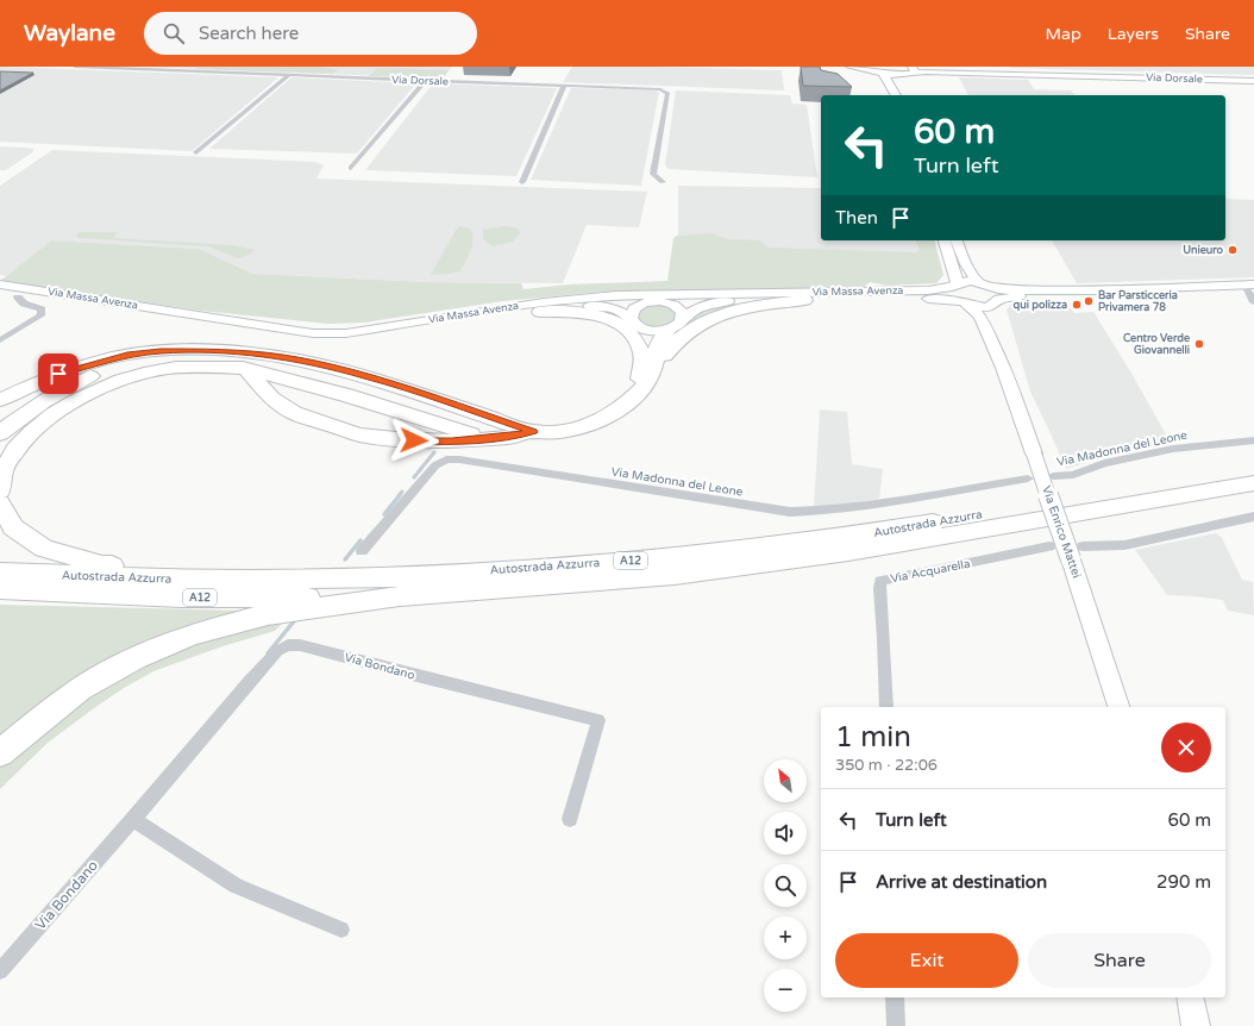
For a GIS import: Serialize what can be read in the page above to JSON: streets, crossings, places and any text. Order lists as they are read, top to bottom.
{
  "streets": {
    "highway": ["Autostrada Azzurra", "A12"],
    "main road": ["Via Dorsale", "Via Massa Avenza", "Via Enrico Mattei"],
    "street": ["Via Madonna del Leone", "Via Acquarella", "Via Bondano"]
  },
  "crossings": [
    ["Via Massa Avenza", "Via Enrico Mattei"],
    ["Autostrada Azzurra", "A12"]
  ],
  "places": [
    "Unieuro",
    "Bar Parsticceria Privamera 78",
    "qui polizza",
    "Centro Verde Giovannelli"
  ],
  "north": "top left",
  "page": {
    "header": "Waylane",
    "search": "Search here",
    "nav": ["Map", "Layers", "Share"],
    "turn": ["60 m", "Turn left"],
    "then": "Then",
    "heading": ["1 min", "350 m · 22:06"],
    "map_buttons": ["+", "−"],
    "list": [
      {
        "name": "Turn left",
        "value": "60 m"
      },
      {
        "name": "Arrive at destination",
        "value": "290 m"
      }
    ],
    "buttons": ["Exit", "Share"]
  }
}
